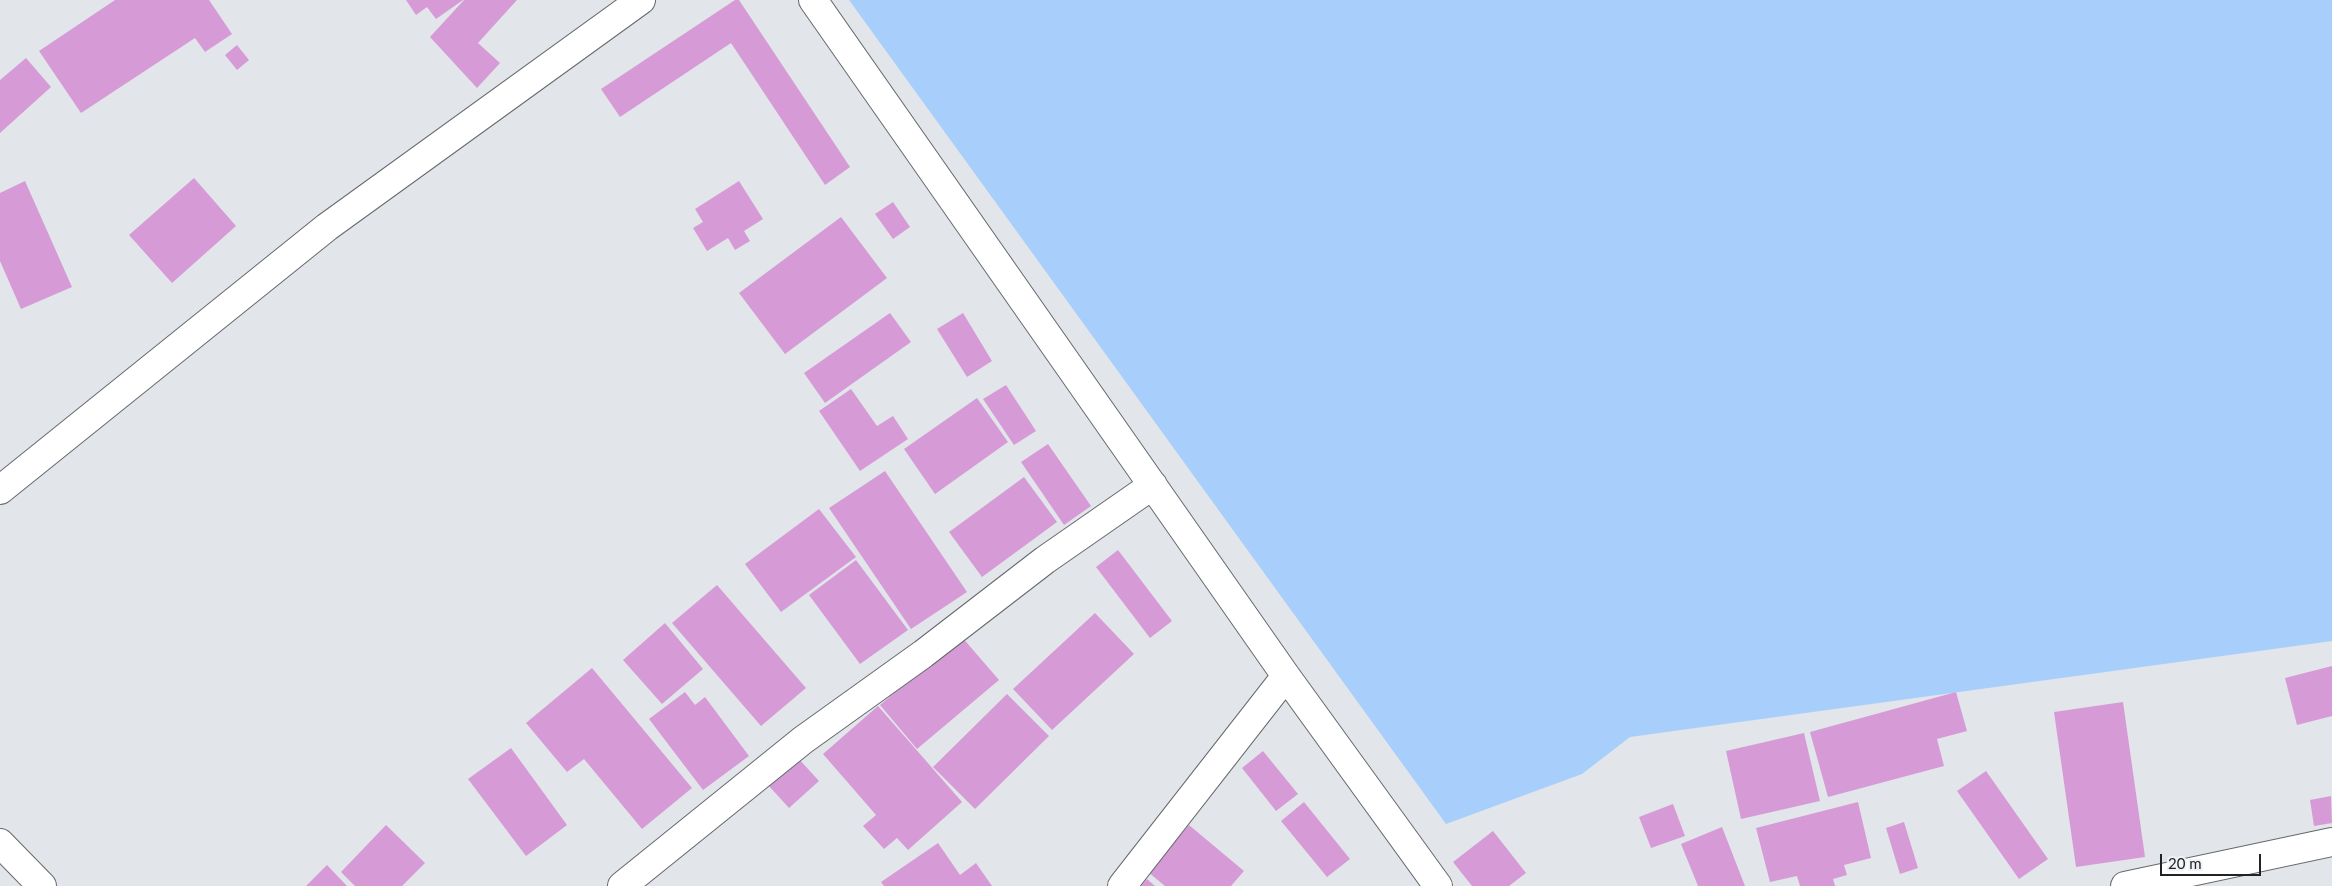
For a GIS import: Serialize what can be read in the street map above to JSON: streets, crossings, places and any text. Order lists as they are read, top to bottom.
{
  "scale_bar": "20 m"
}
